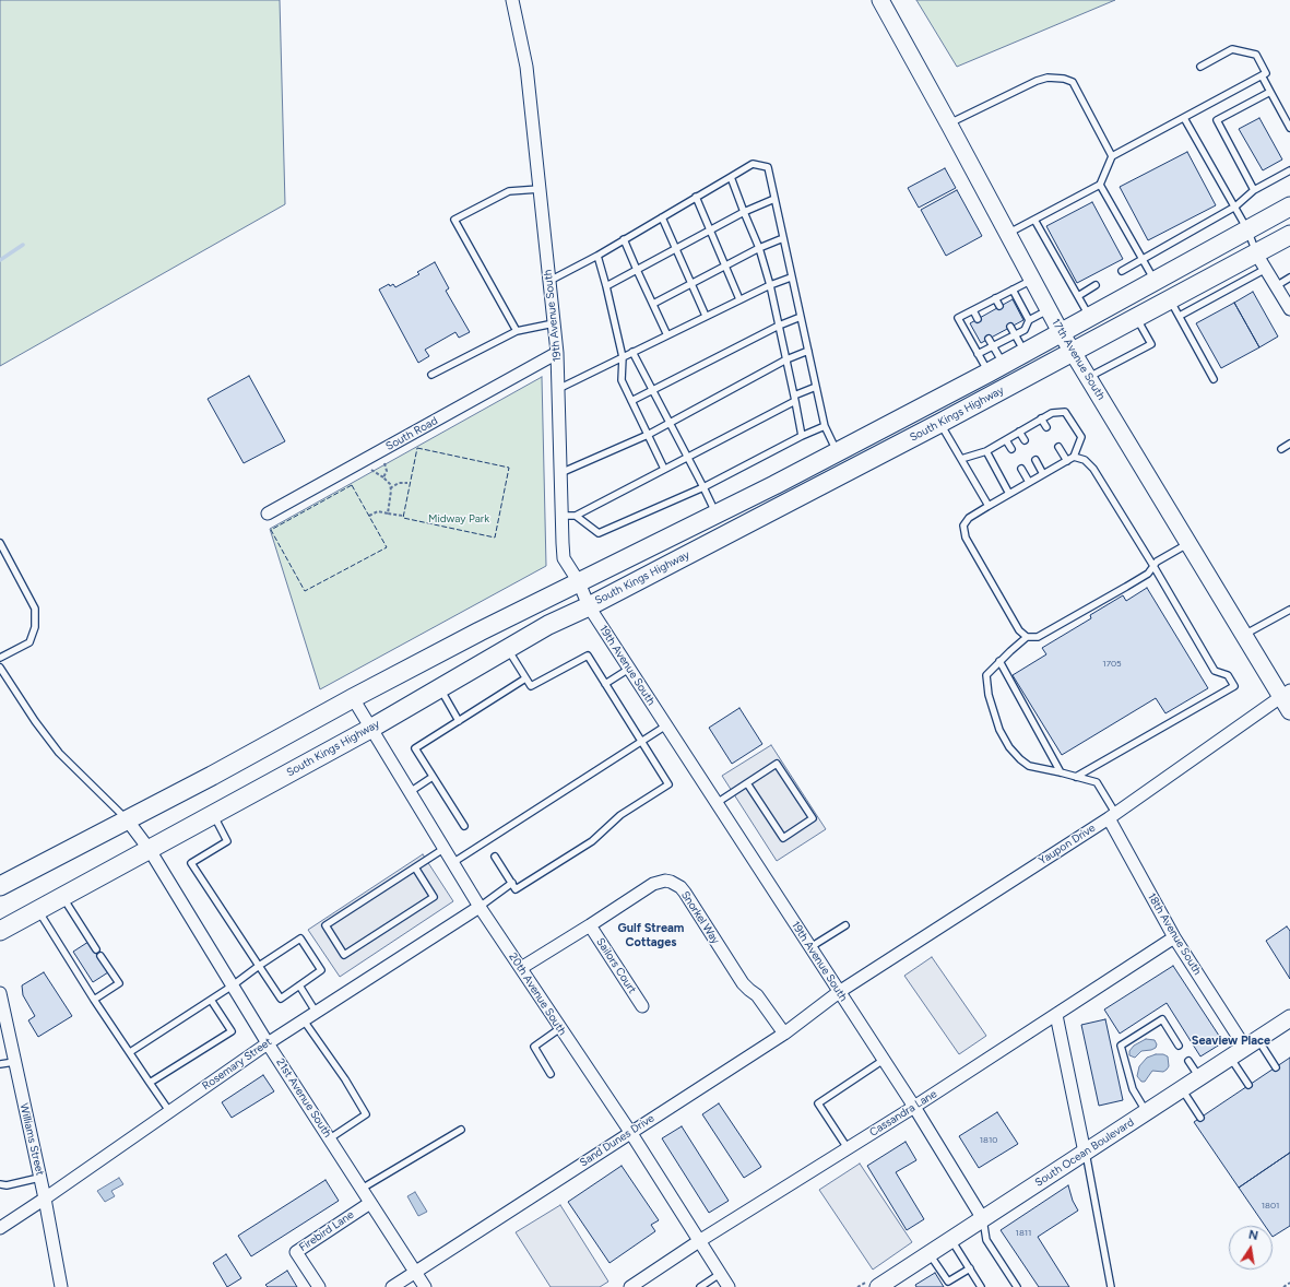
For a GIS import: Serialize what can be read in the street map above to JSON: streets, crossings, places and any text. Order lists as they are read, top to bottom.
{
  "streets": {
    "main road": ["South Kings Highway"],
    "street": [
      "19th Avenue South",
      "17th Avenue South",
      "South Road",
      "Yaupon Drive",
      "Snorkel Way",
      "18th Avenue South",
      "Sailors Court",
      "20th Avenue South",
      "Rosemary Street",
      "21st Avenue South",
      "Cassandra Lane",
      "Williams Street",
      "Sand Dunes Drive",
      "South Ocean Boulevard",
      "Firebird Lane"
    ]
  },
  "crossings": [
    ["19th Avenue South", "South Kings Highway"],
    ["19th Avenue South", "South Road"],
    ["19th Avenue South", "Yaupon Drive"],
    ["19th Avenue South", "Cassandra Lane"],
    ["19th Avenue South", "Sand Dunes Drive"],
    ["19th Avenue South", "South Ocean Boulevard"],
    ["17th Avenue South", "South Kings Highway"],
    ["17th Avenue South", "Yaupon Drive"],
    ["South Kings Highway", "20th Avenue South"],
    ["South Kings Highway", "21st Avenue South"],
    ["Yaupon Drive", "18th Avenue South"],
    ["Yaupon Drive", "Sand Dunes Drive"],
    ["Snorkel Way", "Sailors Court"],
    ["Snorkel Way", "20th Avenue South"],
    ["Snorkel Way", "Sand Dunes Drive"],
    ["18th Avenue South", "Cassandra Lane"],
    ["18th Avenue South", "South Ocean Boulevard"],
    ["20th Avenue South", "Rosemary Street"],
    ["20th Avenue South", "Cassandra Lane"],
    ["20th Avenue South", "Sand Dunes Drive"],
    ["Rosemary Street", "21st Avenue South"],
    ["Rosemary Street", "Williams Street"],
    ["21st Avenue South", "Sand Dunes Drive"],
    ["21st Avenue South", "Firebird Lane"]
  ],
  "districts": ["Gulf Stream Cottages", "Seaview Place"],
  "parks": ["Midway Park"],
  "house_numbers": [
    "1705",
    "1810",
    "1801",
    "1811"
  ],
  "north": "top"
}
